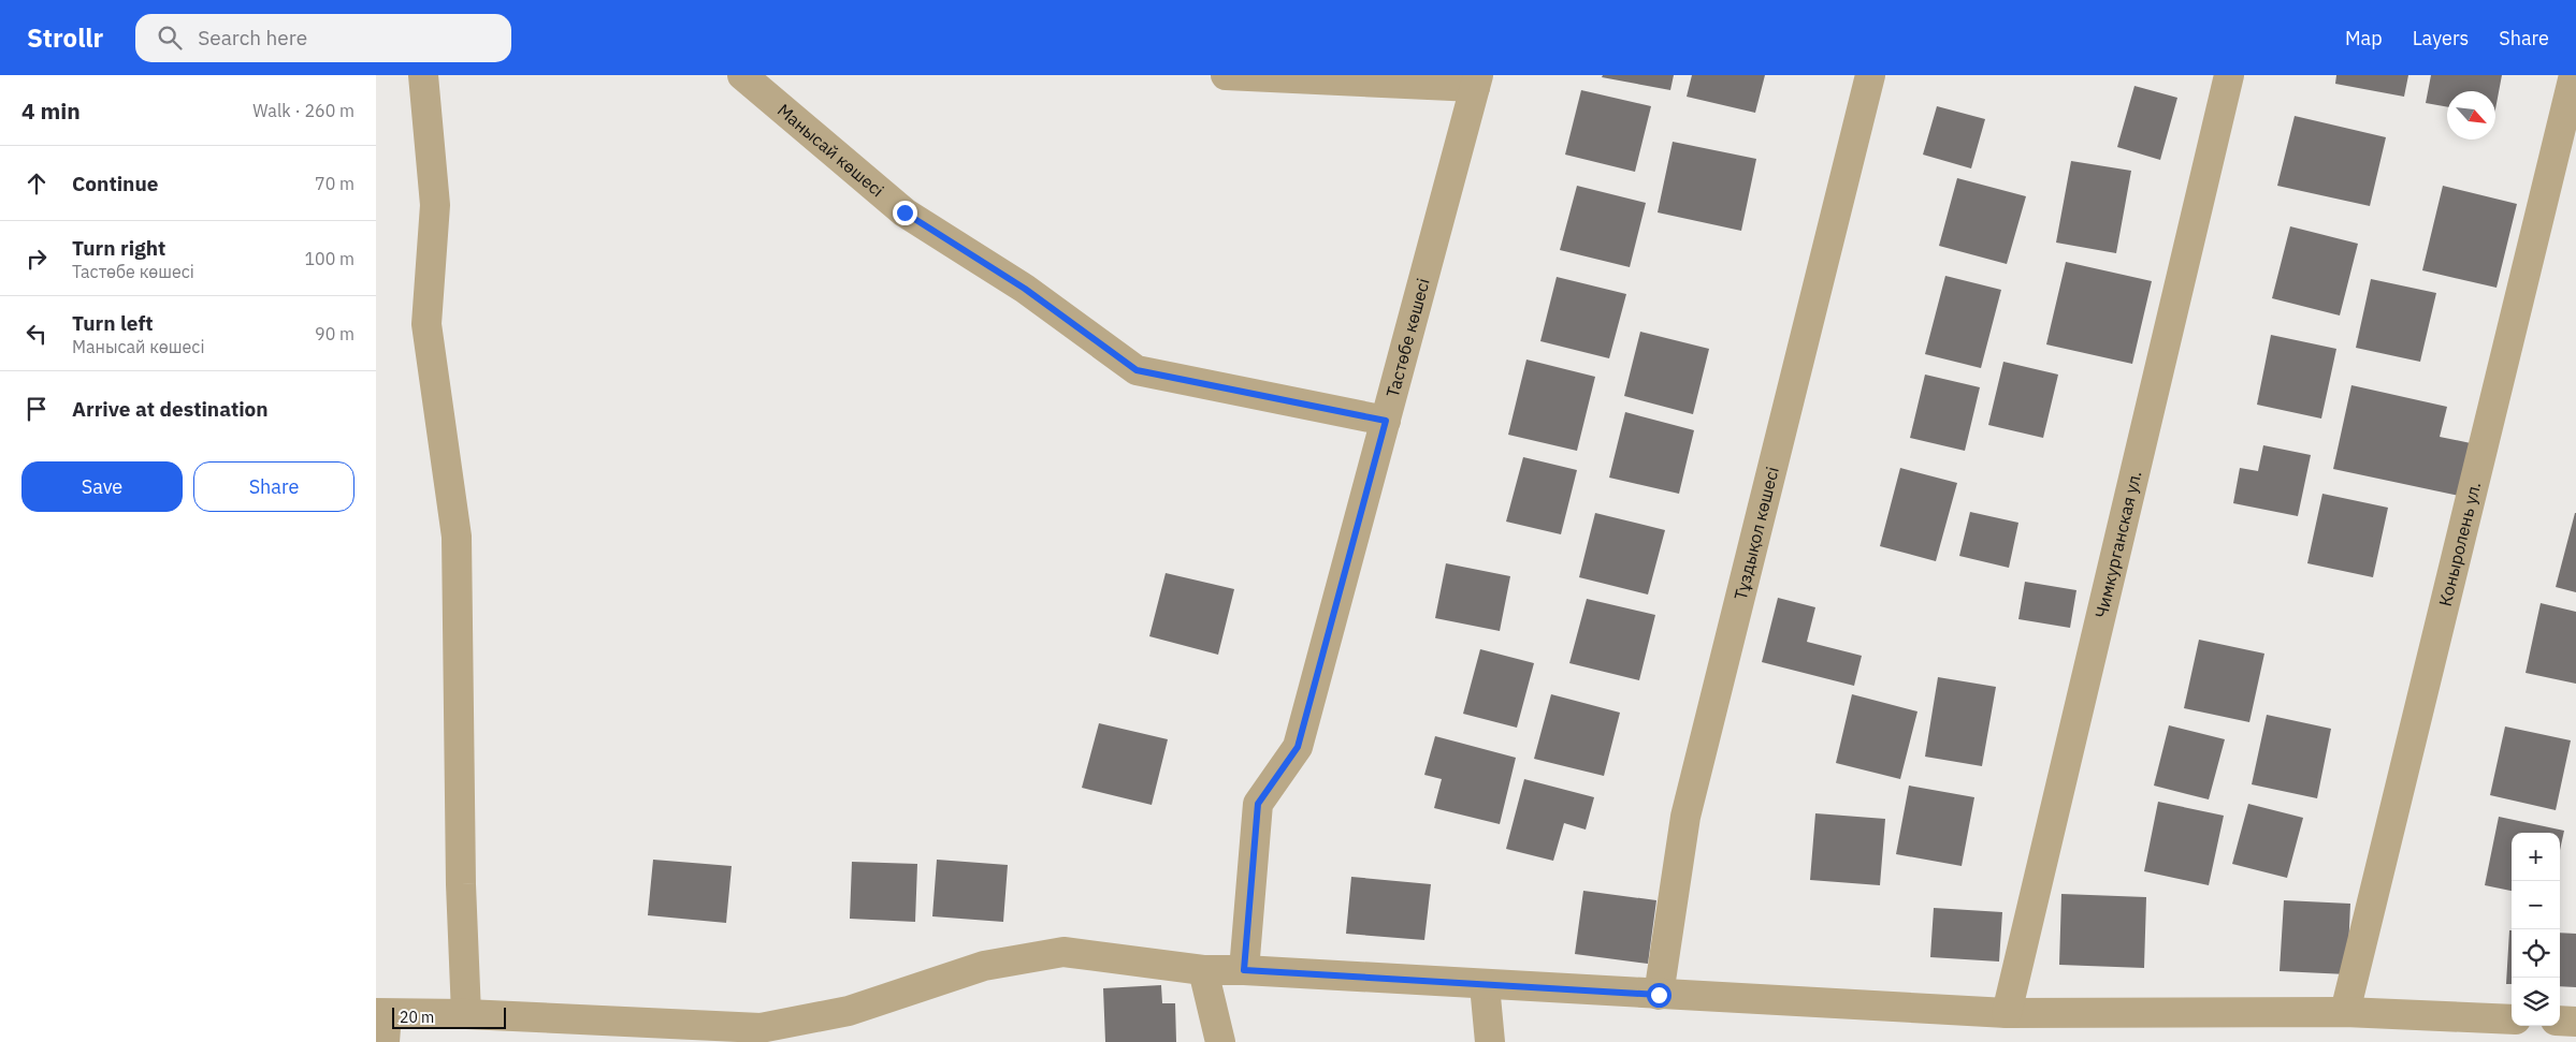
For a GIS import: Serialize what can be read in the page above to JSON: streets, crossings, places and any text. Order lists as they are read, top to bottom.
{
  "streets": {
    "street": [
      "Манысай көшесі",
      "Тастөбе көшесі",
      "Тұздықол көшесі",
      "Чимкурганская ул.",
      "Коныролень ул."
    ]
  },
  "crossings": [
    ["Манысай көшесі", "Тастөбе көшесі"]
  ],
  "scale_bar": "20 m",
  "north": "bottom right",
  "page": {
    "header": "Strollr",
    "search": "Search here",
    "nav": ["Map", "Layers", "Share"],
    "heading": ["4 min", "Walk · 260 m"],
    "list": [
      ["Continue", "70 m"],
      ["Turn right", "Тастөбе көшесі", "100 m"],
      ["Turn left", "Манысай көшесі", "90 m"],
      "Arrive at destination"
    ],
    "buttons": ["Save", "Share"],
    "map_buttons": ["+", "−"],
    "scale": "20 m"
  }
}
